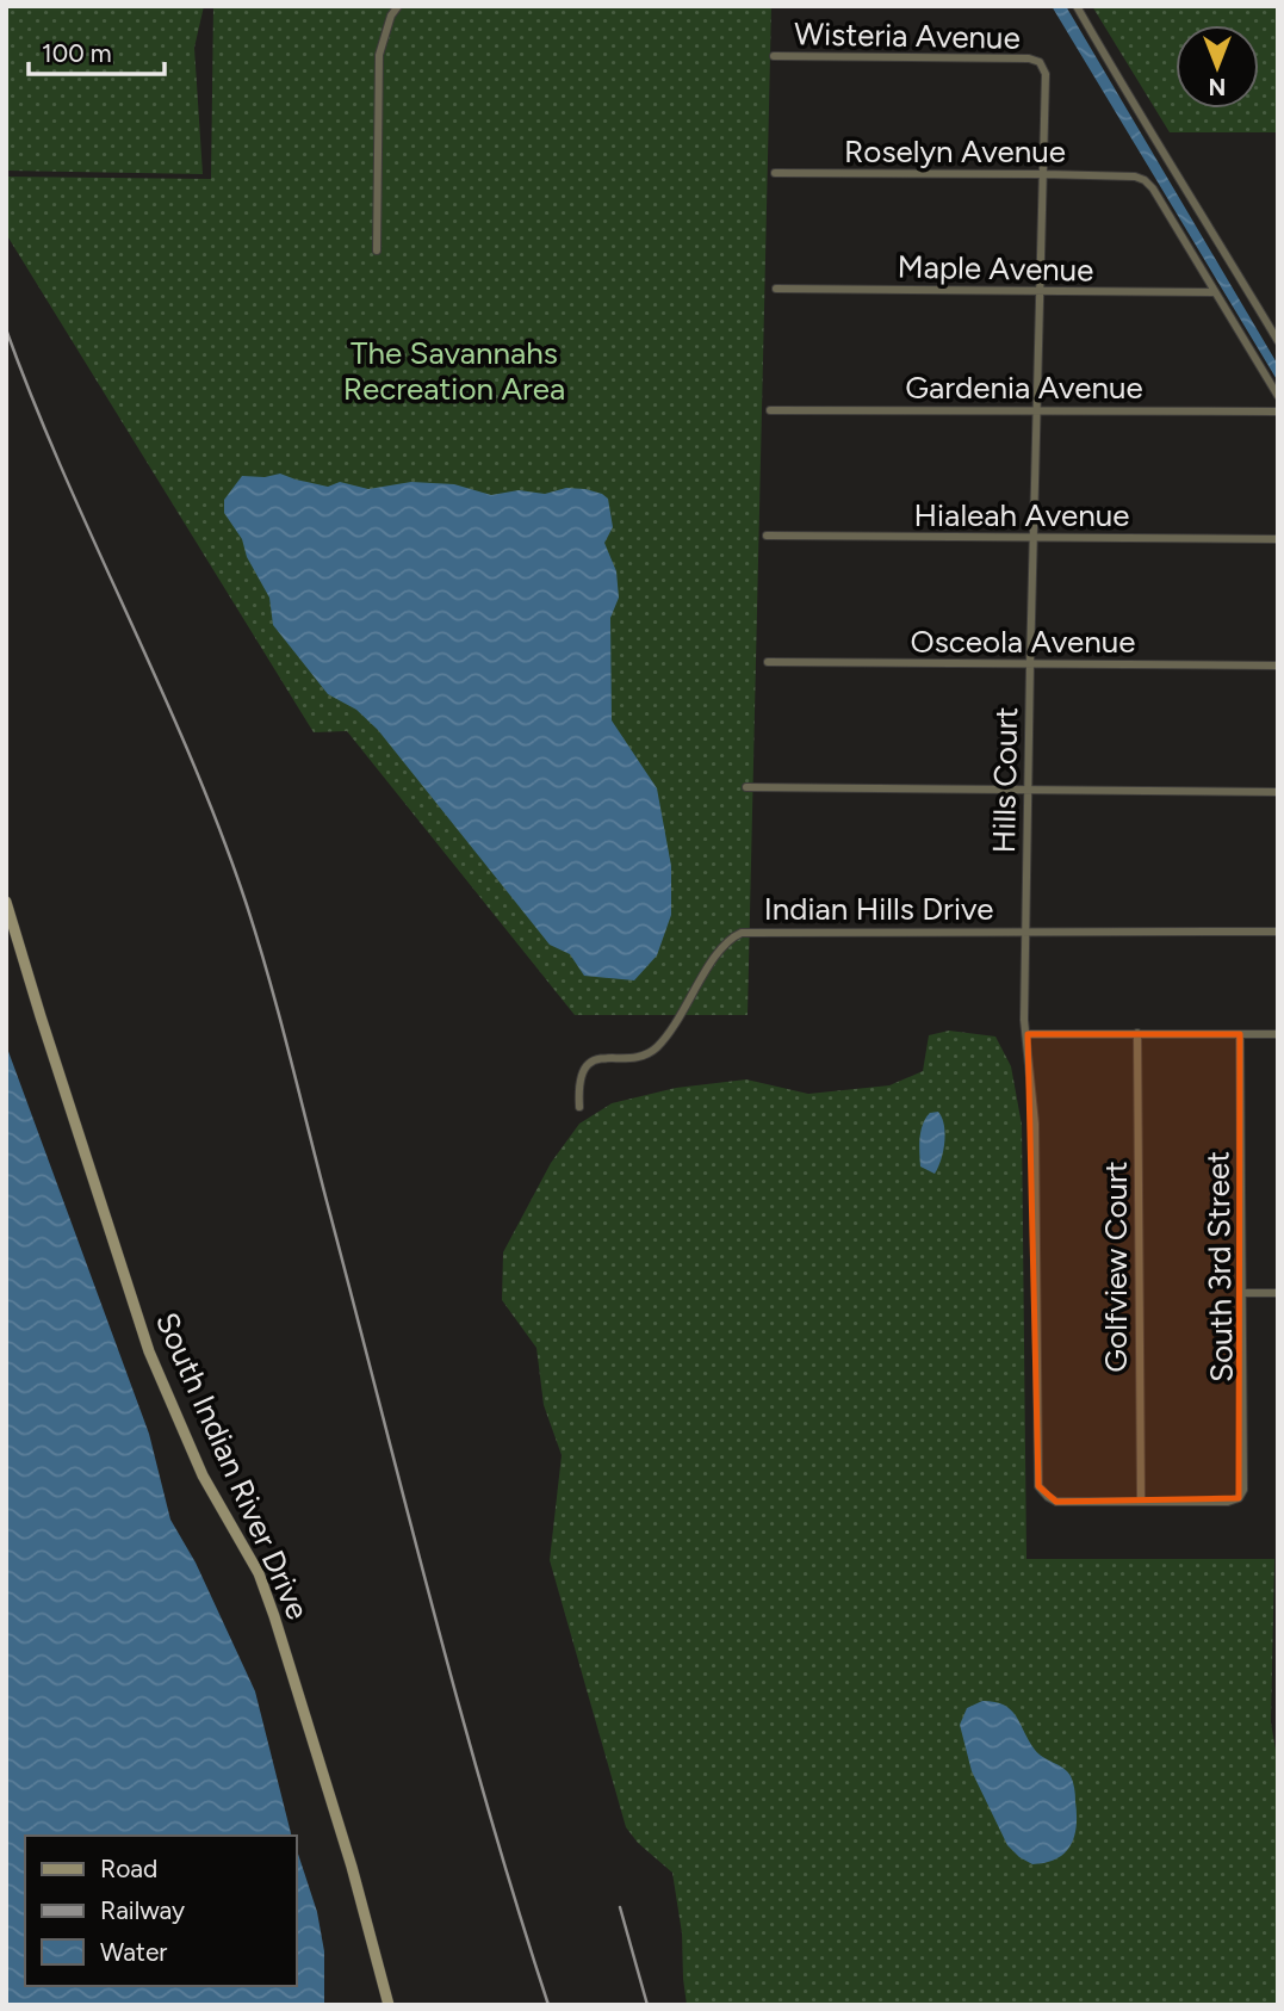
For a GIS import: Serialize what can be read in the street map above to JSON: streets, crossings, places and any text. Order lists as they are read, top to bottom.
{
  "streets": {
    "main road": ["South Indian River Drive"],
    "street": [
      "Wisteria Avenue",
      "Roselyn Avenue",
      "Maple Avenue",
      "Gardenia Avenue",
      "Hialeah Avenue",
      "Osceola Avenue",
      "Hills Court",
      "Indian Hills Drive",
      "Golfview Court",
      "South 3rd Street"
    ]
  },
  "crossings": [
    ["Wisteria Avenue", "Hills Court"],
    ["Roselyn Avenue", "Maple Avenue"],
    ["Roselyn Avenue", "Hills Court"],
    ["Maple Avenue", "Hills Court"],
    ["Gardenia Avenue", "Hills Court"],
    ["Hialeah Avenue", "Hills Court"],
    ["Osceola Avenue", "Hills Court"],
    ["Hills Court", "Indian Hills Drive"],
    ["Hills Court", "Golfview Court"],
    ["Hills Court", "South 3rd Street"],
    ["Golfview Court", "South 3rd Street"]
  ],
  "parks": ["The Savannahs Recreation Area"],
  "legend": ["Road", "Railway", "Water"],
  "scale_bar": "100 m",
  "north": "bottom"
}
